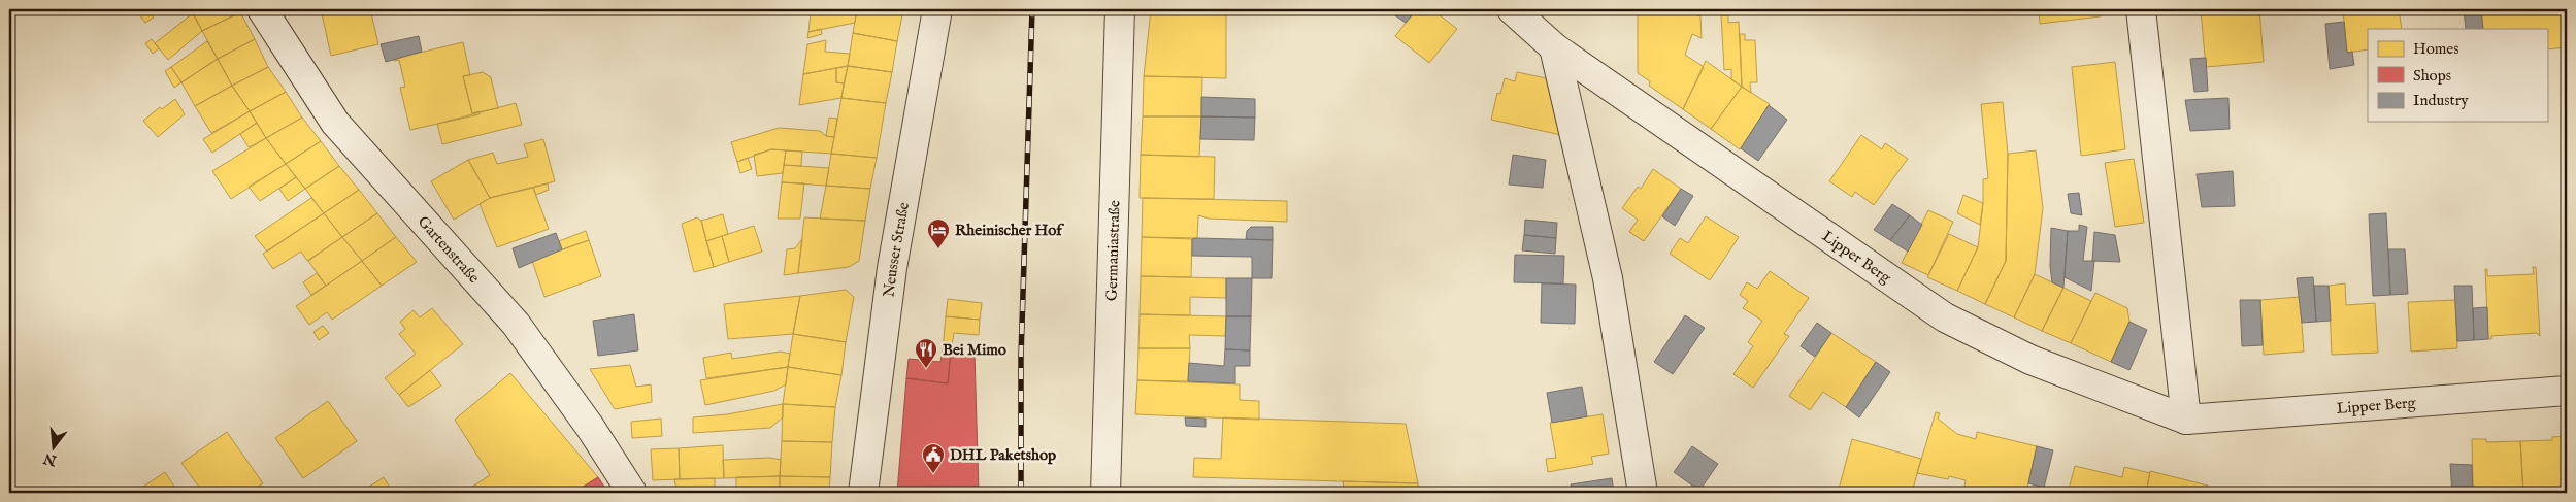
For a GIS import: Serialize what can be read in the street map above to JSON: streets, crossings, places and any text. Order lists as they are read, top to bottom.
{
  "streets": {
    "street": [
      "Gartenstraße",
      "Neusser Straße",
      "Germaniastraße",
      "Lipper Berg"
    ]
  },
  "places": {
    "hotel": ["Rheinischer Hof"],
    "restaurant": ["Bei Mimo"],
    "public building": ["DHL Paketshop"]
  },
  "legend": ["Homes", "Shops", "Industry"],
  "north": "bottom"
}
